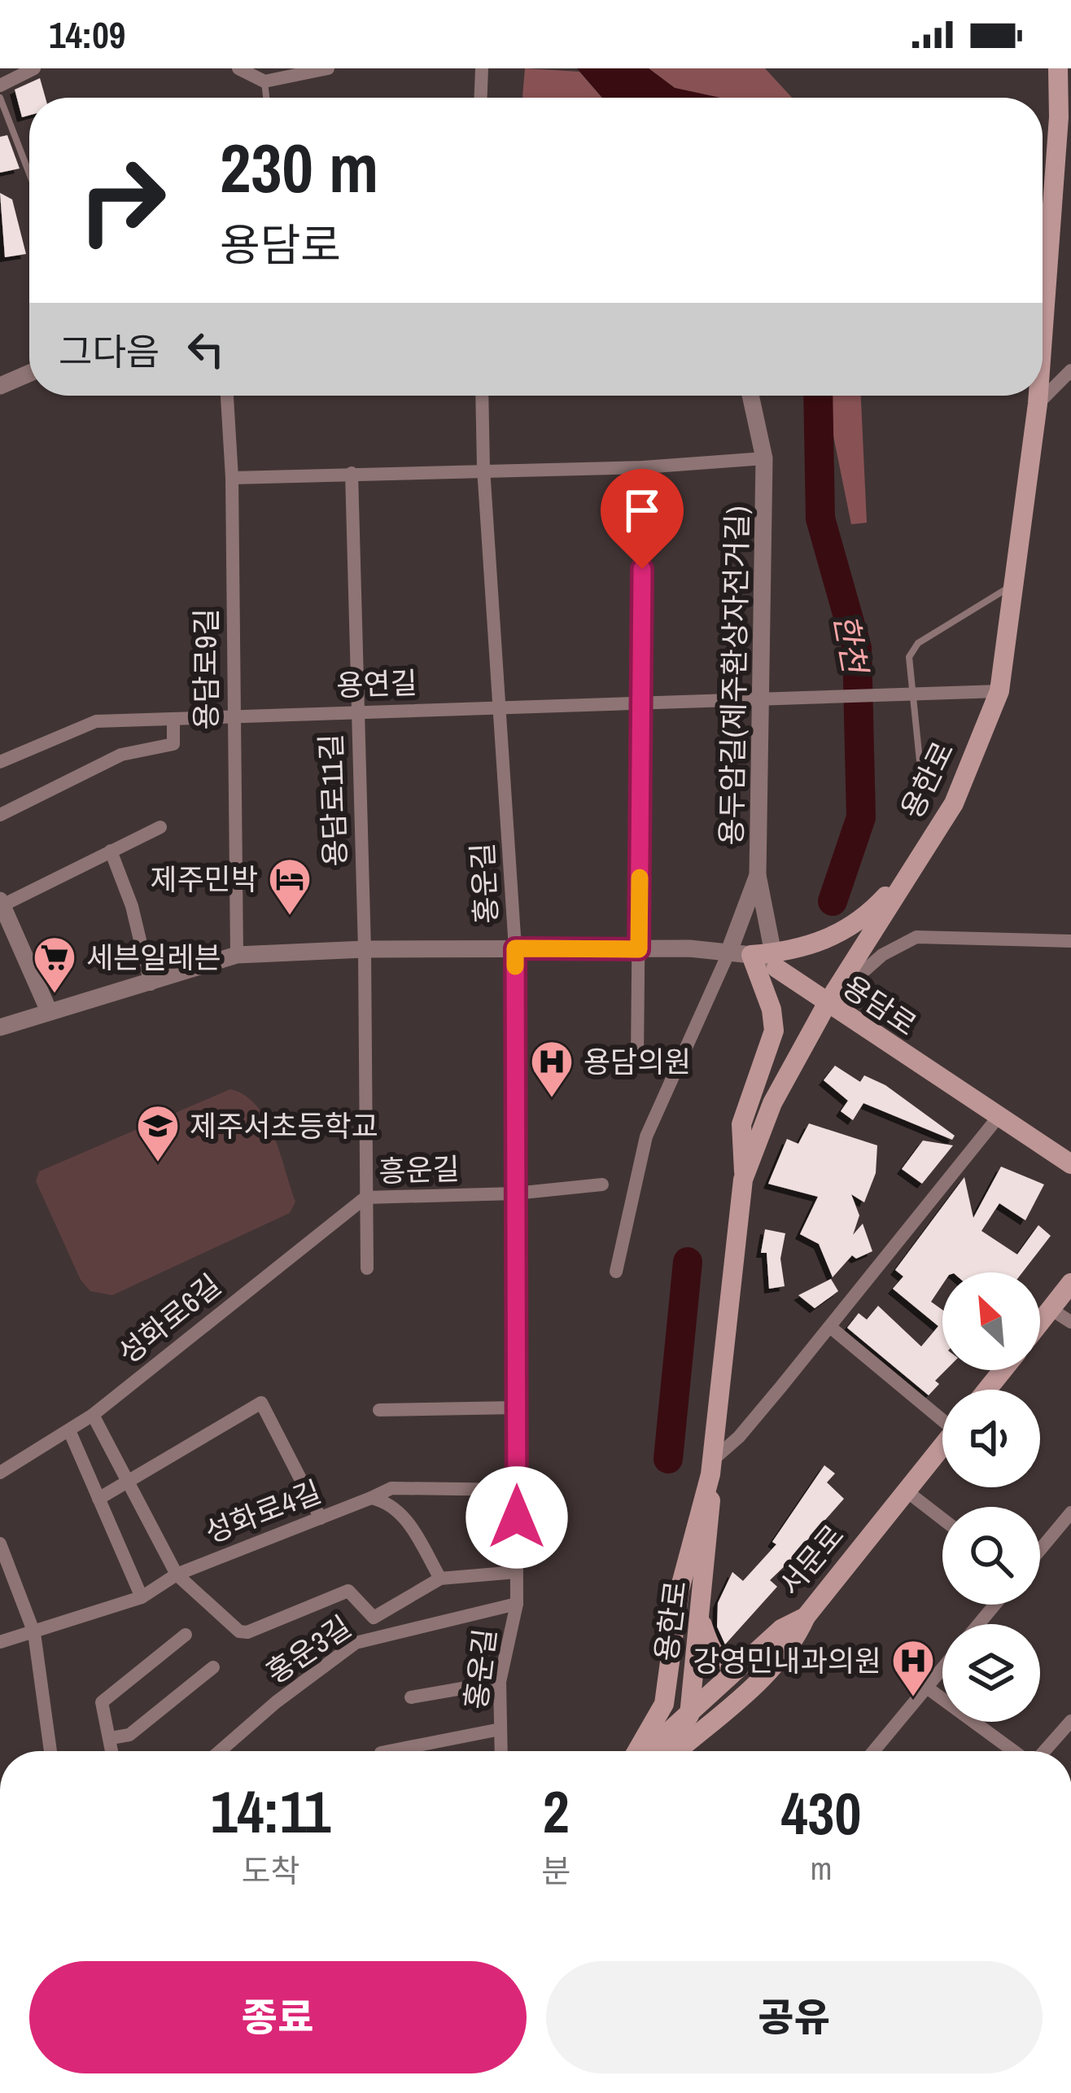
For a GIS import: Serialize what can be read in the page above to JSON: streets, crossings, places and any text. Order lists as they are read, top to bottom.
{
  "streets": {
    "main road": ["용한로", "용담로", "서문로"],
    "street": [
      "용담로9길",
      "용두암길(제주환상자전거길)",
      "용연길",
      "용담로11길",
      "홍운길",
      "흥운길",
      "성화로6길",
      "성화로4길",
      "홍운3길"
    ]
  },
  "crossings": [
    ["용담로9길", "용연길"],
    ["용두암길(제주환상자전거길)", "용연길"],
    ["용두암길(제주환상자전거길)", "용담로"],
    ["용연길", "용한로"],
    ["용연길", "용담로11길"],
    ["용연길", "홍운길"],
    ["용한로", "용담로"],
    ["용한로", "서문로"],
    ["홍운길", "흥운길"],
    ["홍운길", "성화로4길"],
    ["홍운길", "홍운3길"],
    ["흥운길", "성화로6길"]
  ],
  "water": ["한천"],
  "places": {
    "hotel": ["제주민박"],
    "supermarket": ["세븐일레븐"],
    "hospital": ["용담의원", "강영민내과의원"],
    "school or university": ["제주서초등학교"]
  },
  "north": "top left",
  "page": {
    "status": "14:09",
    "turn": ["230 m", "용담로"],
    "then": "그다음",
    "eta": [
      "14:11",
      "도착",
      "2",
      "분",
      "430",
      "m"
    ],
    "buttons": ["종료", "공유"]
  }
}
